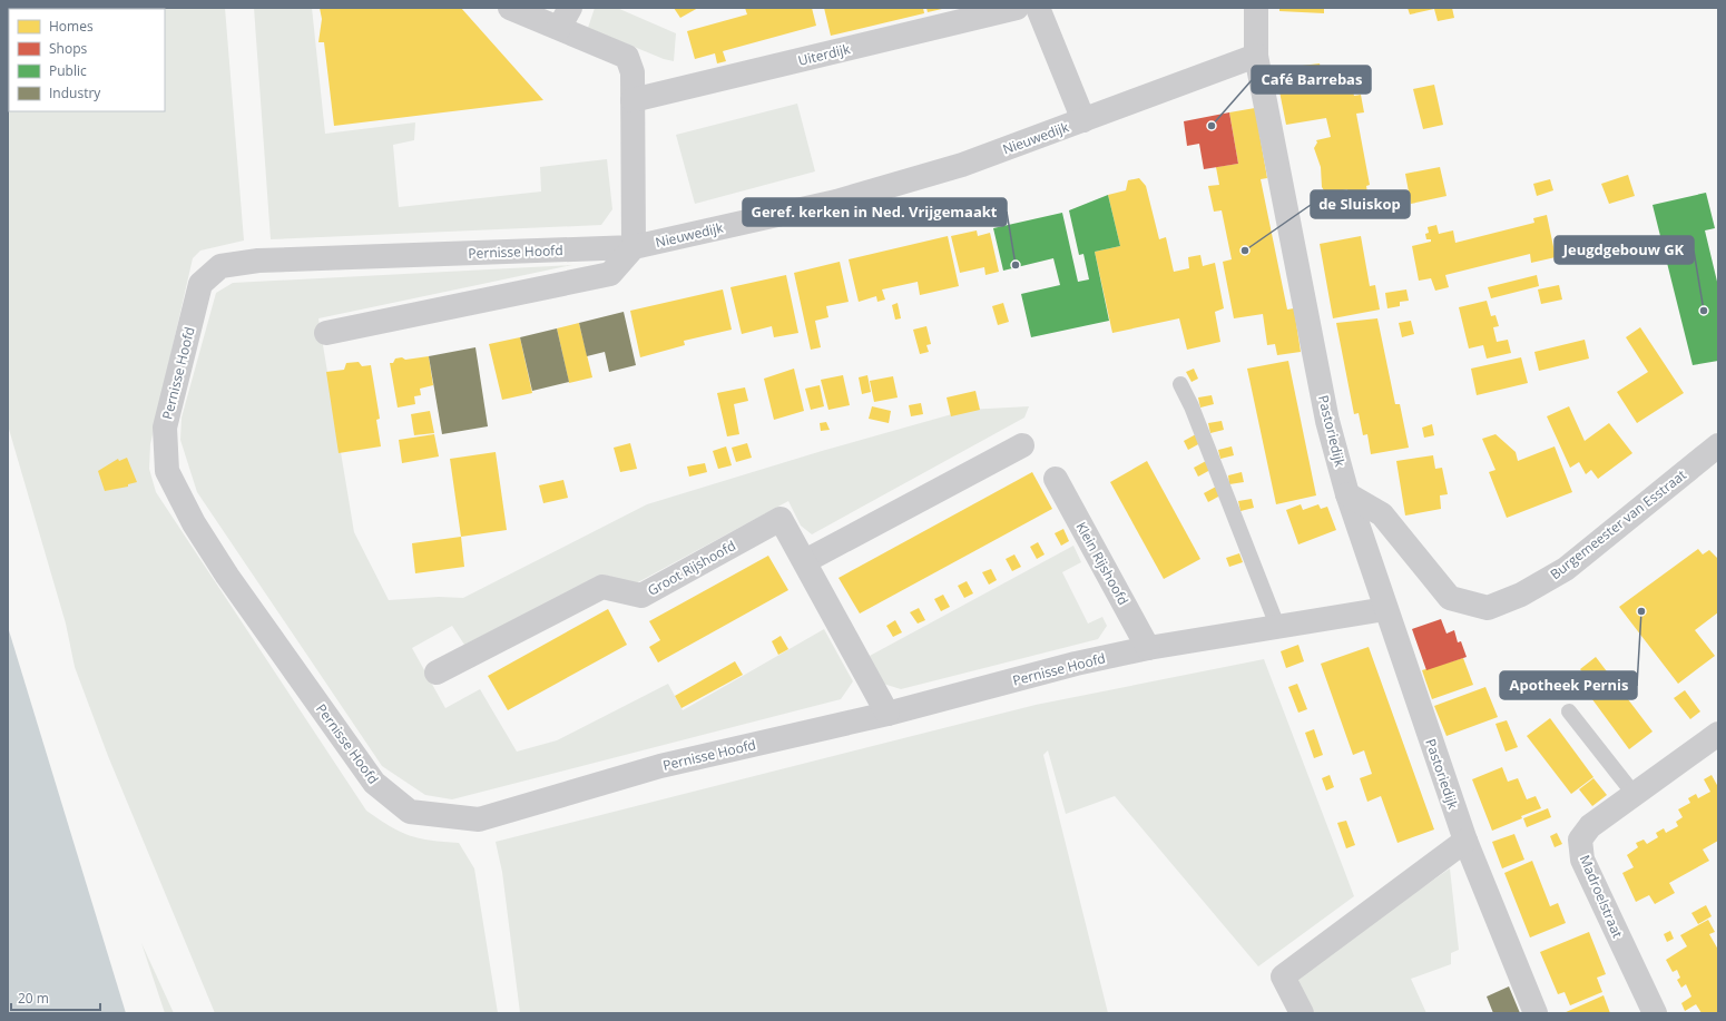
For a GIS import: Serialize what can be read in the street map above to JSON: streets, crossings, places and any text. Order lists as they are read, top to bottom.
{
  "streets": {
    "street": [
      "Uiterdijk",
      "Nieuwedijk",
      "Pernisse Hoofd",
      "Pastoriedijk",
      "Burgemeester van Esstraat",
      "Klein Rijshoofd",
      "Groot Rijshoofd",
      "Madroelstraat"
    ]
  },
  "crossings": [
    ["Nieuwedijk", "Pernisse Hoofd"],
    ["Nieuwedijk", "Pastoriedijk"],
    ["Pernisse Hoofd", "Pastoriedijk"],
    ["Pernisse Hoofd", "Klein Rijshoofd"],
    ["Pernisse Hoofd", "Groot Rijshoofd"],
    ["Pastoriedijk", "Burgemeester van Esstraat"]
  ],
  "places": [
    "Café Barrebas",
    "de Sluiskop",
    "Geref. kerken in Ned. Vrijgemaakt",
    "Jeugdgebouw GK",
    "Apotheek Pernis"
  ],
  "legend": [
    "Homes",
    "Shops",
    "Public",
    "Industry"
  ],
  "scale_bar": "20 m"
}
